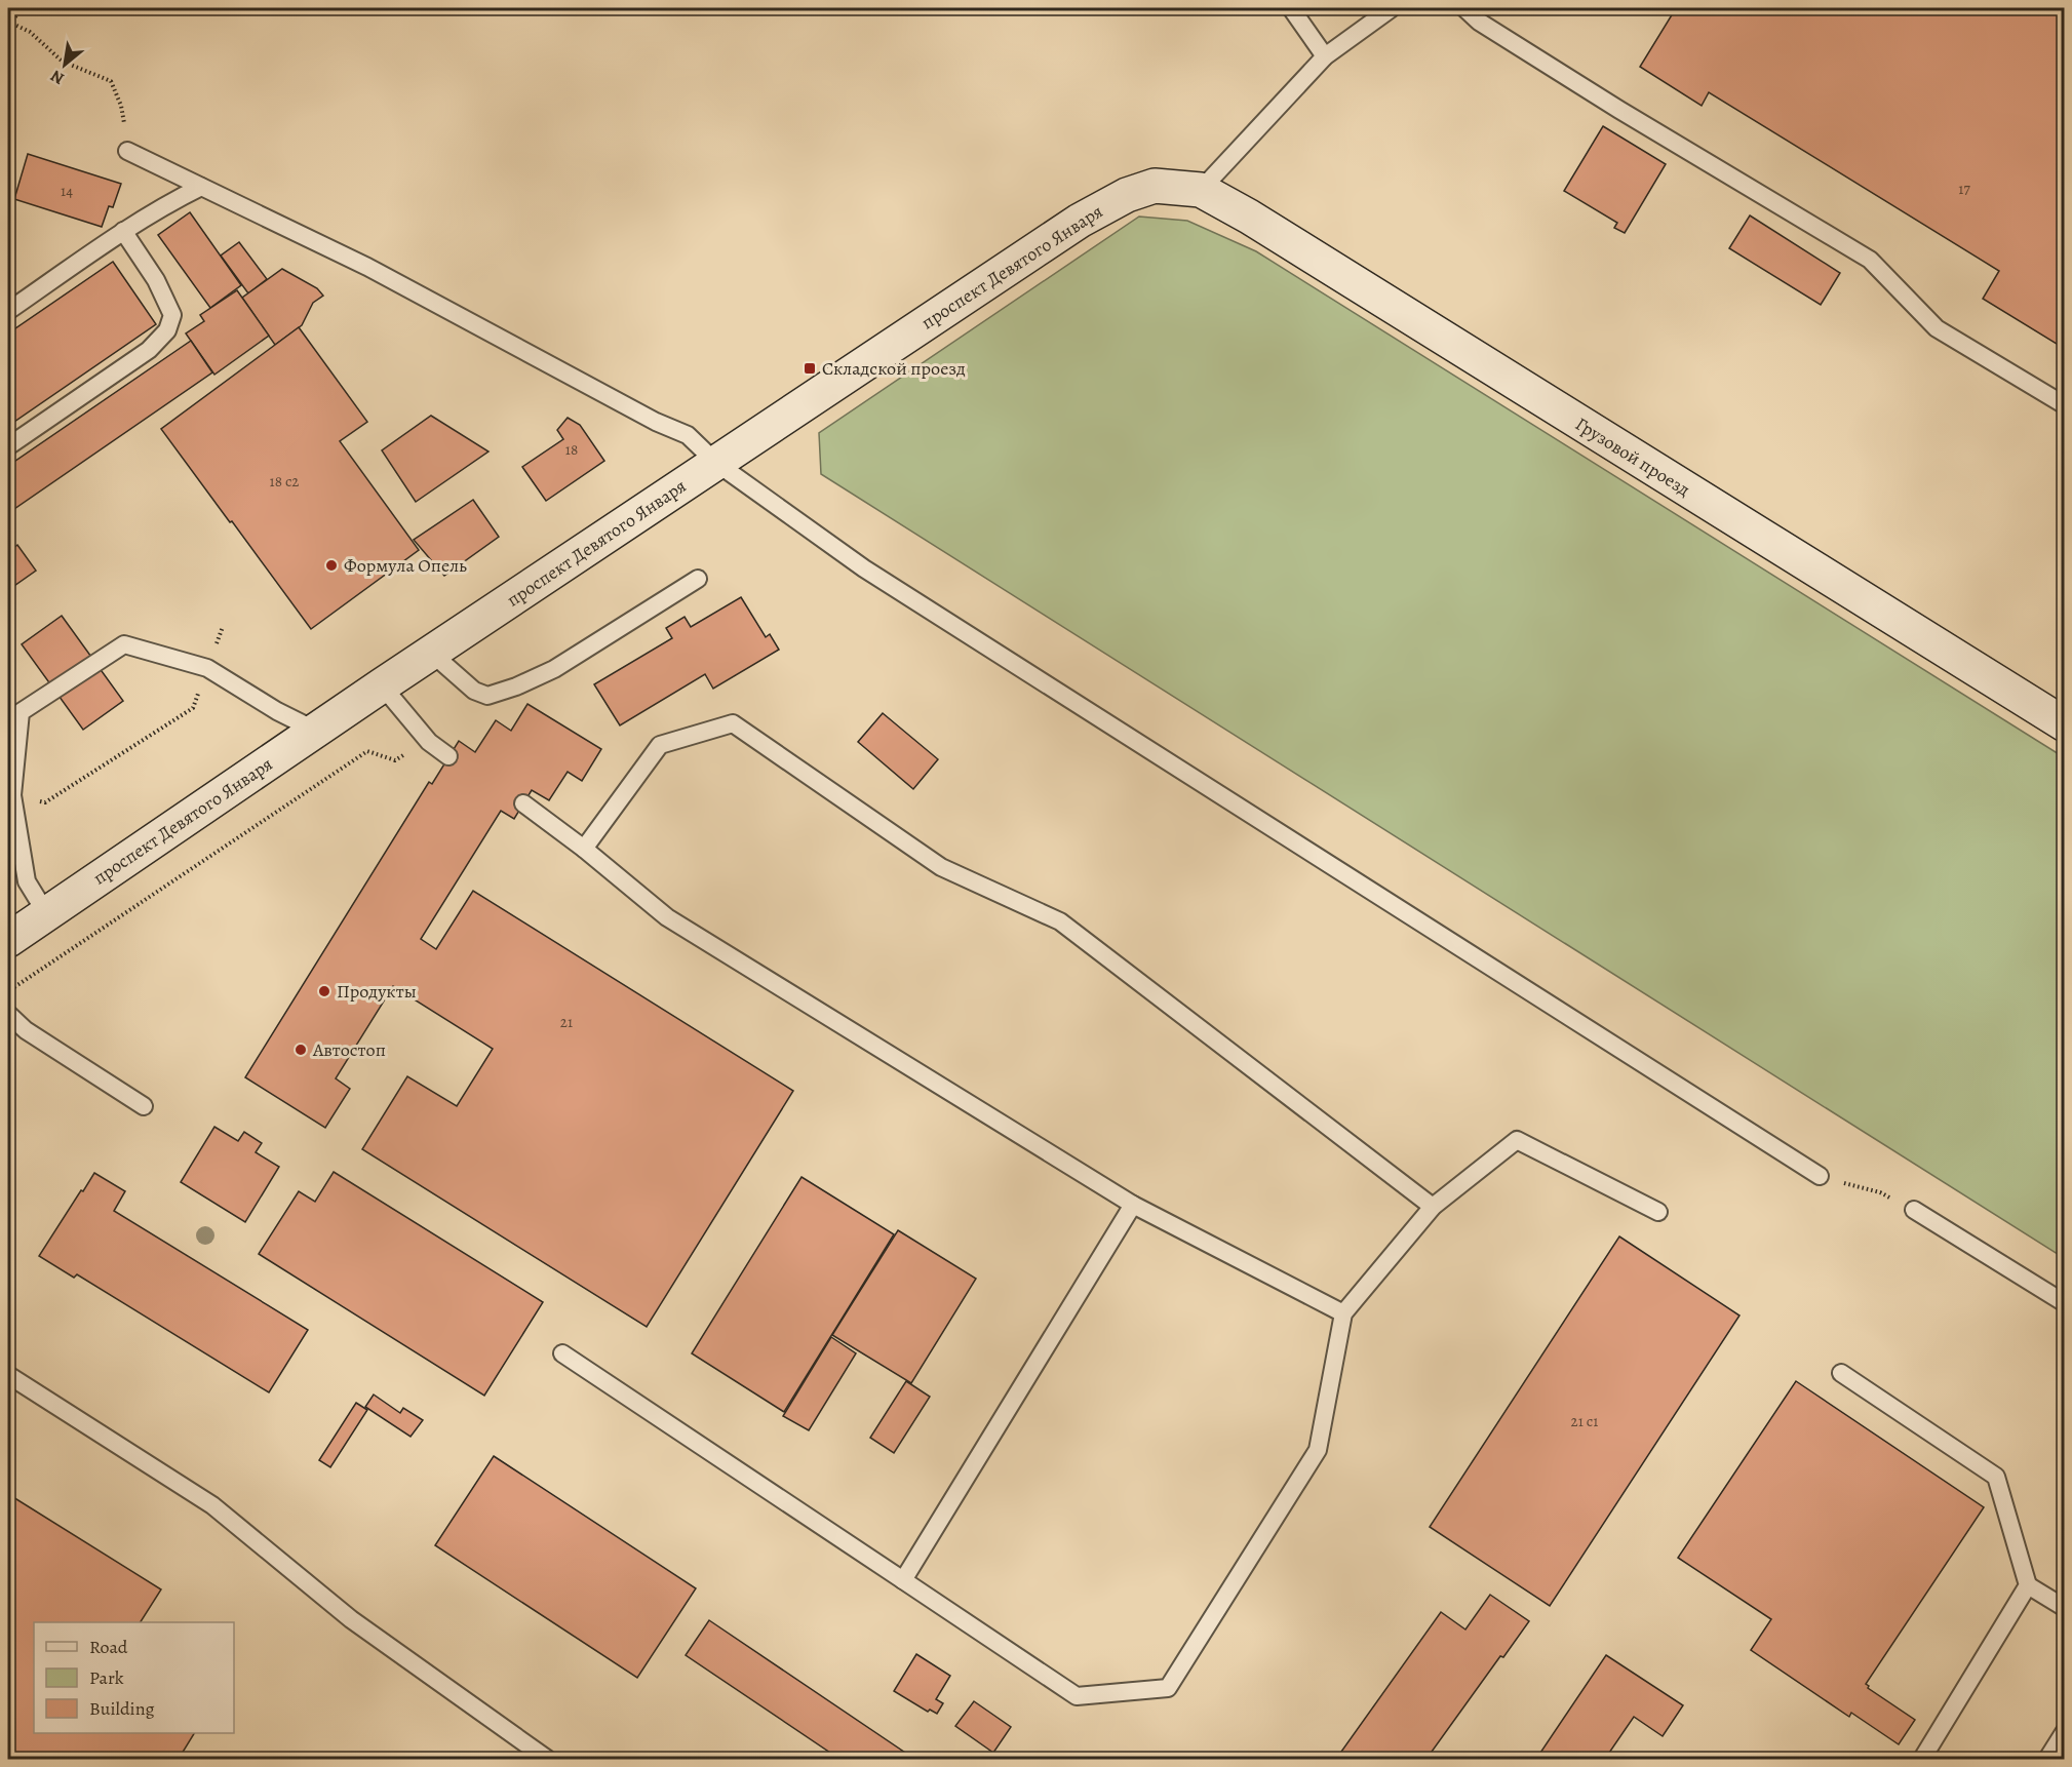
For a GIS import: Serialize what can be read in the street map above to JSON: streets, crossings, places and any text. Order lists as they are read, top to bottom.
{
  "streets": {
    "street": ["проспект Девятого Января", "Грузовой проезд"]
  },
  "crossings": [
    ["проспект Девятого Января", "Грузовой проезд"]
  ],
  "places": {
    "transit": ["Складской проезд"],
    "other": ["Формула Опель", "Продукты", "Автостоп"]
  },
  "house_numbers": [
    "17",
    "14",
    "18",
    "18 с2",
    "21",
    "21 с1"
  ],
  "legend": ["Road", "Park", "Building"],
  "north": "bottom left"
}
